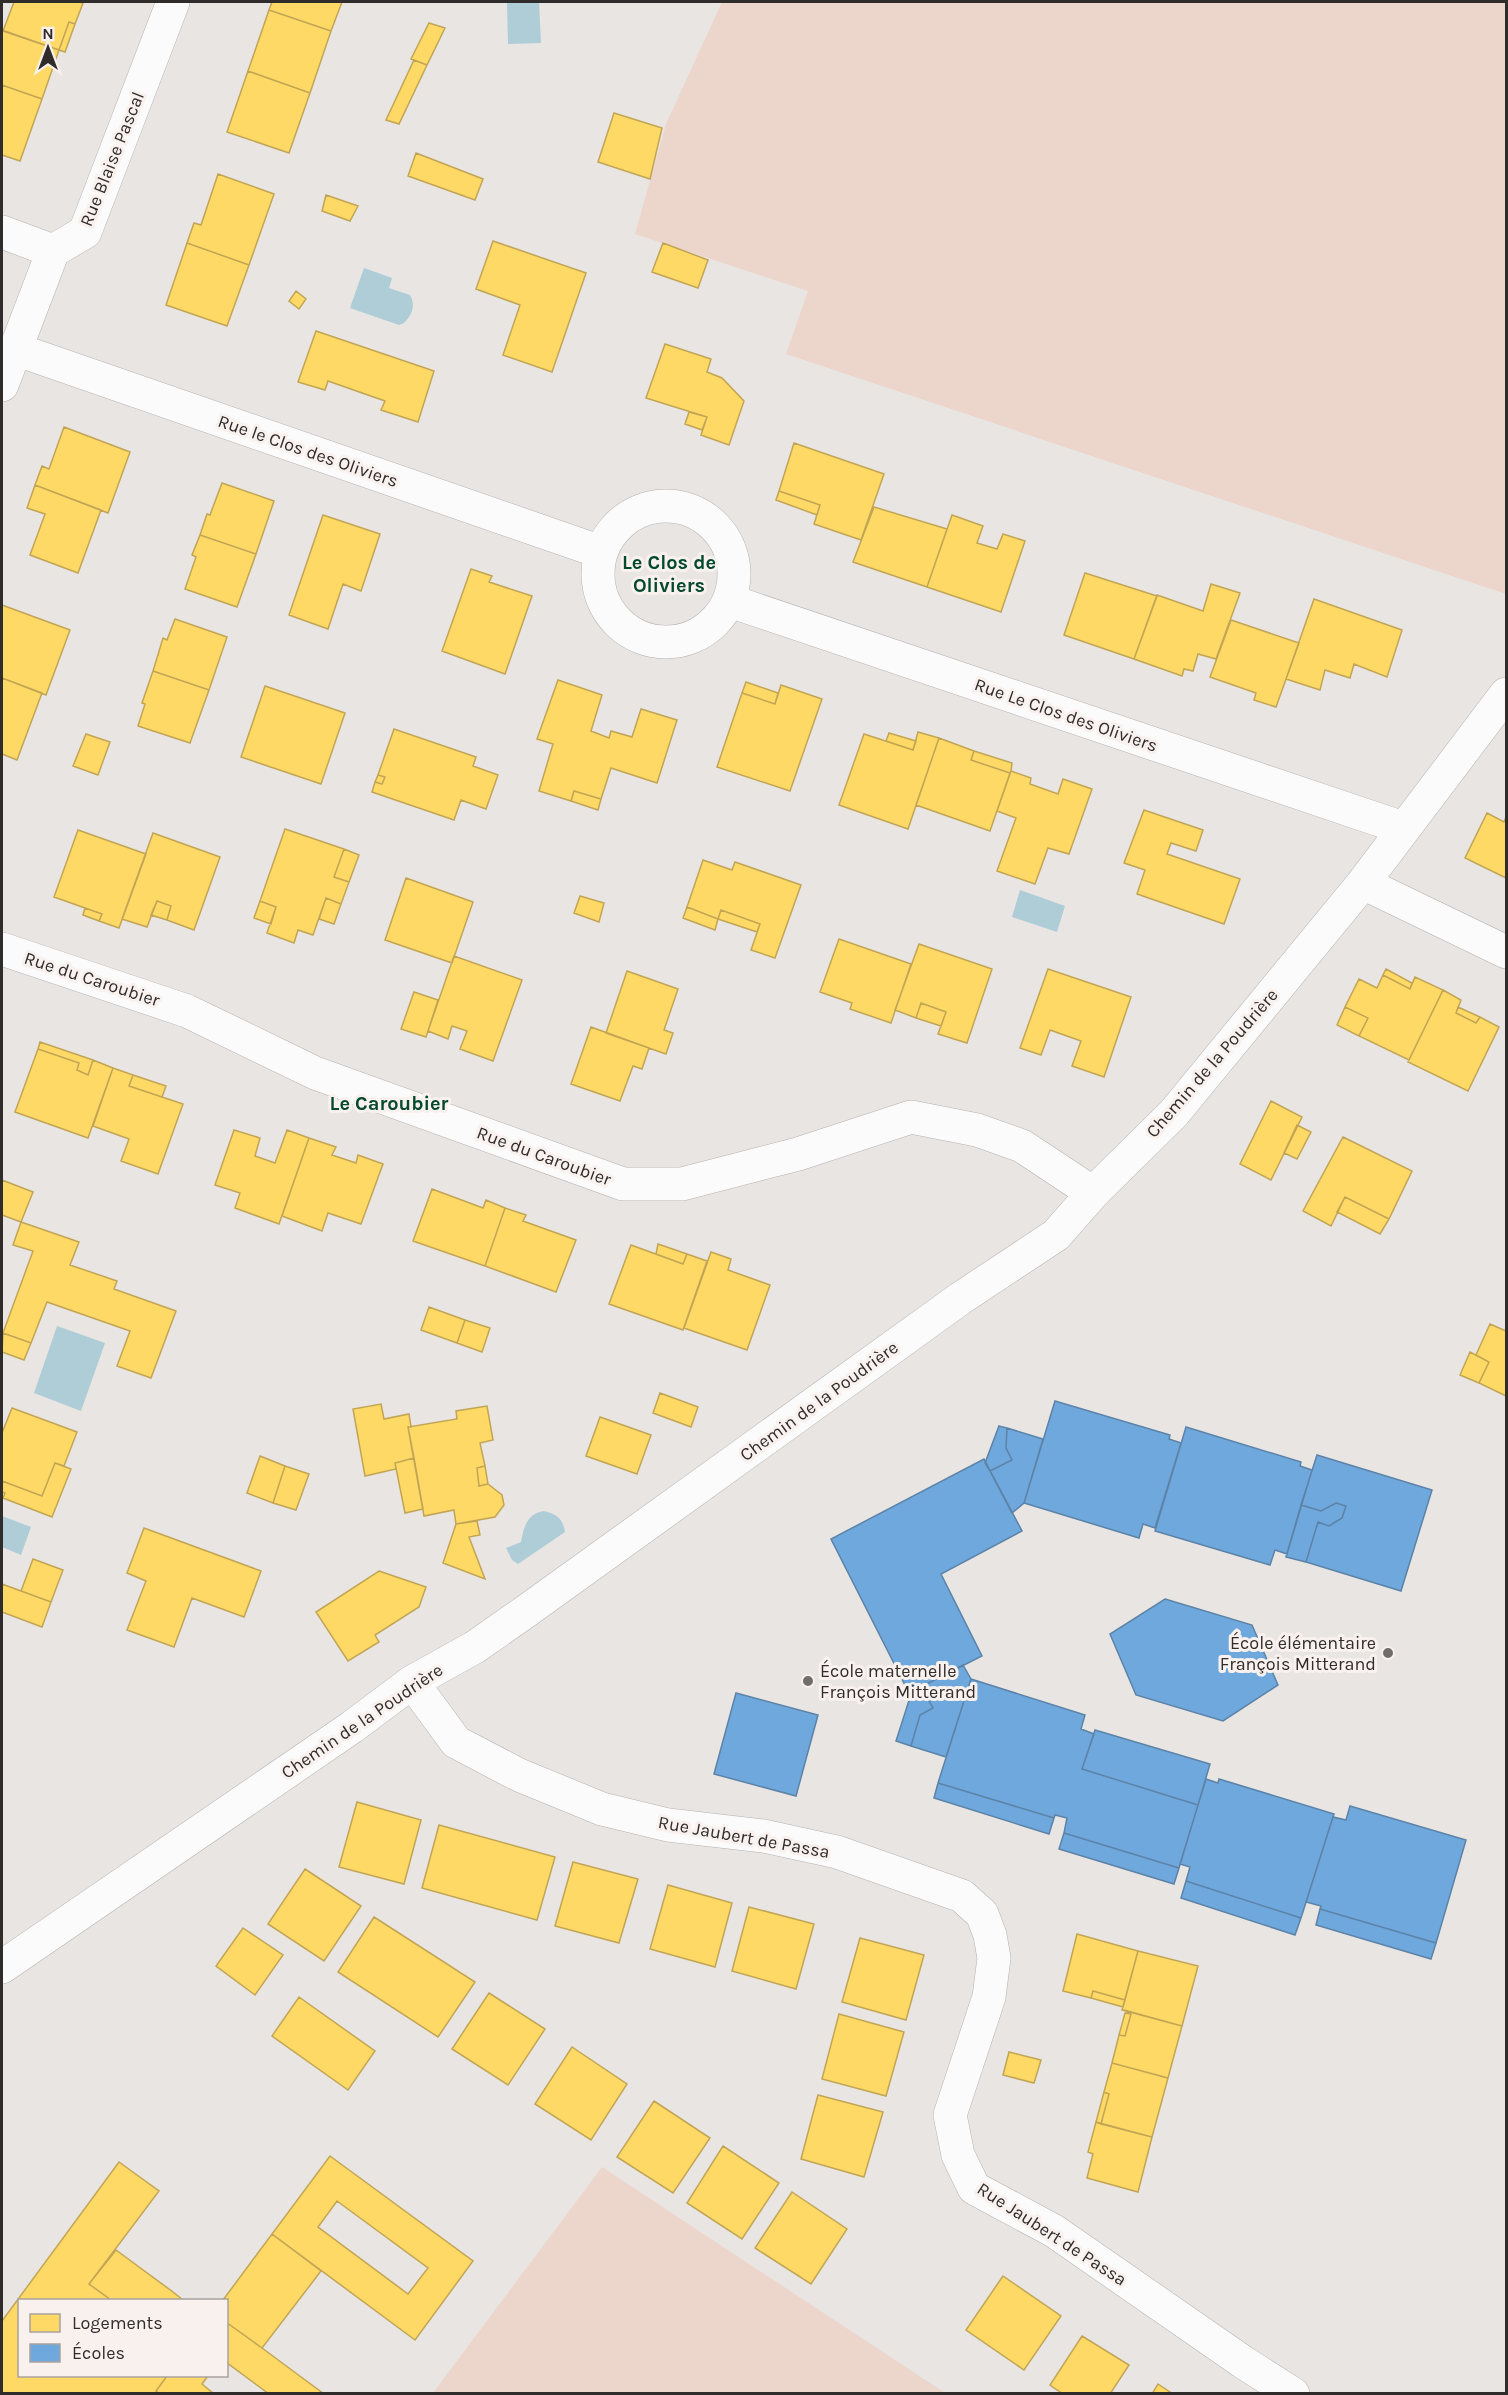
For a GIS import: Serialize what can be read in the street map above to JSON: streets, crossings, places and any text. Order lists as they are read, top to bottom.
{
  "streets": {
    "street": [
      "Rue Blaise Pascal",
      "Rue le Clos des Oliviers",
      "Rue Le Clos des Oliviers",
      "Rue du Caroubier",
      "Chemin de la Poudrière",
      "Rue Jaubert de Passa"
    ]
  },
  "crossings": [
    ["Rue le Clos des Oliviers", "Rue Le Clos des Oliviers"],
    ["Rue Le Clos des Oliviers", "Chemin de la Poudrière"],
    ["Rue du Caroubier", "Chemin de la Poudrière"],
    ["Chemin de la Poudrière", "Rue Jaubert de Passa"]
  ],
  "districts": ["Le Clos de Oliviers", "Le Caroubier"],
  "places": ["École élémentaire François Mitterand", "École maternelle François Mitterand"],
  "legend": ["Logements", "Écoles"],
  "north": "top"
}
